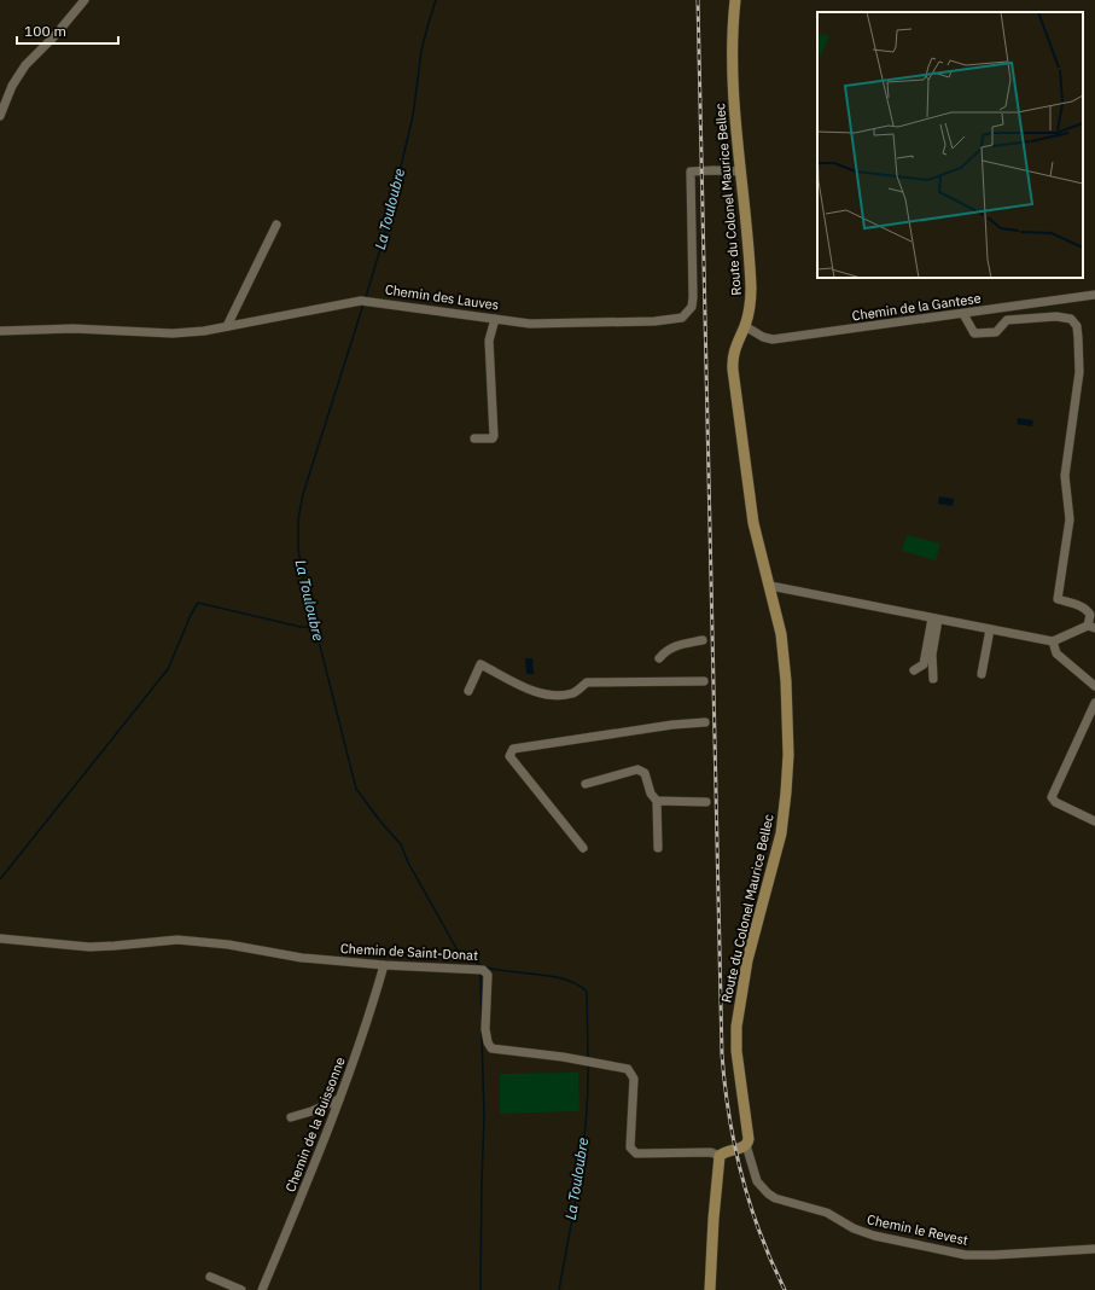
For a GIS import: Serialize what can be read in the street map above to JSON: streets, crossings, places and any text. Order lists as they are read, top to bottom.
{
  "streets": {
    "main road": ["Route du Colonel Maurice Bellec"],
    "street": [
      "Chemin des Lauves",
      "Chemin de la Gantese",
      "Chemin de Saint-Donat",
      "Chemin de la Buissonne",
      "Chemin le Revest"
    ]
  },
  "crossings": [
    ["Route du Colonel Maurice Bellec", "Chemin des Lauves"],
    ["Route du Colonel Maurice Bellec", "Chemin de la Gantese"],
    ["Route du Colonel Maurice Bellec", "Chemin le Revest"],
    ["Chemin de Saint-Donat", "Chemin de la Buissonne"]
  ],
  "water": ["La Touloubre"],
  "scale_bar": "100 m"
}
